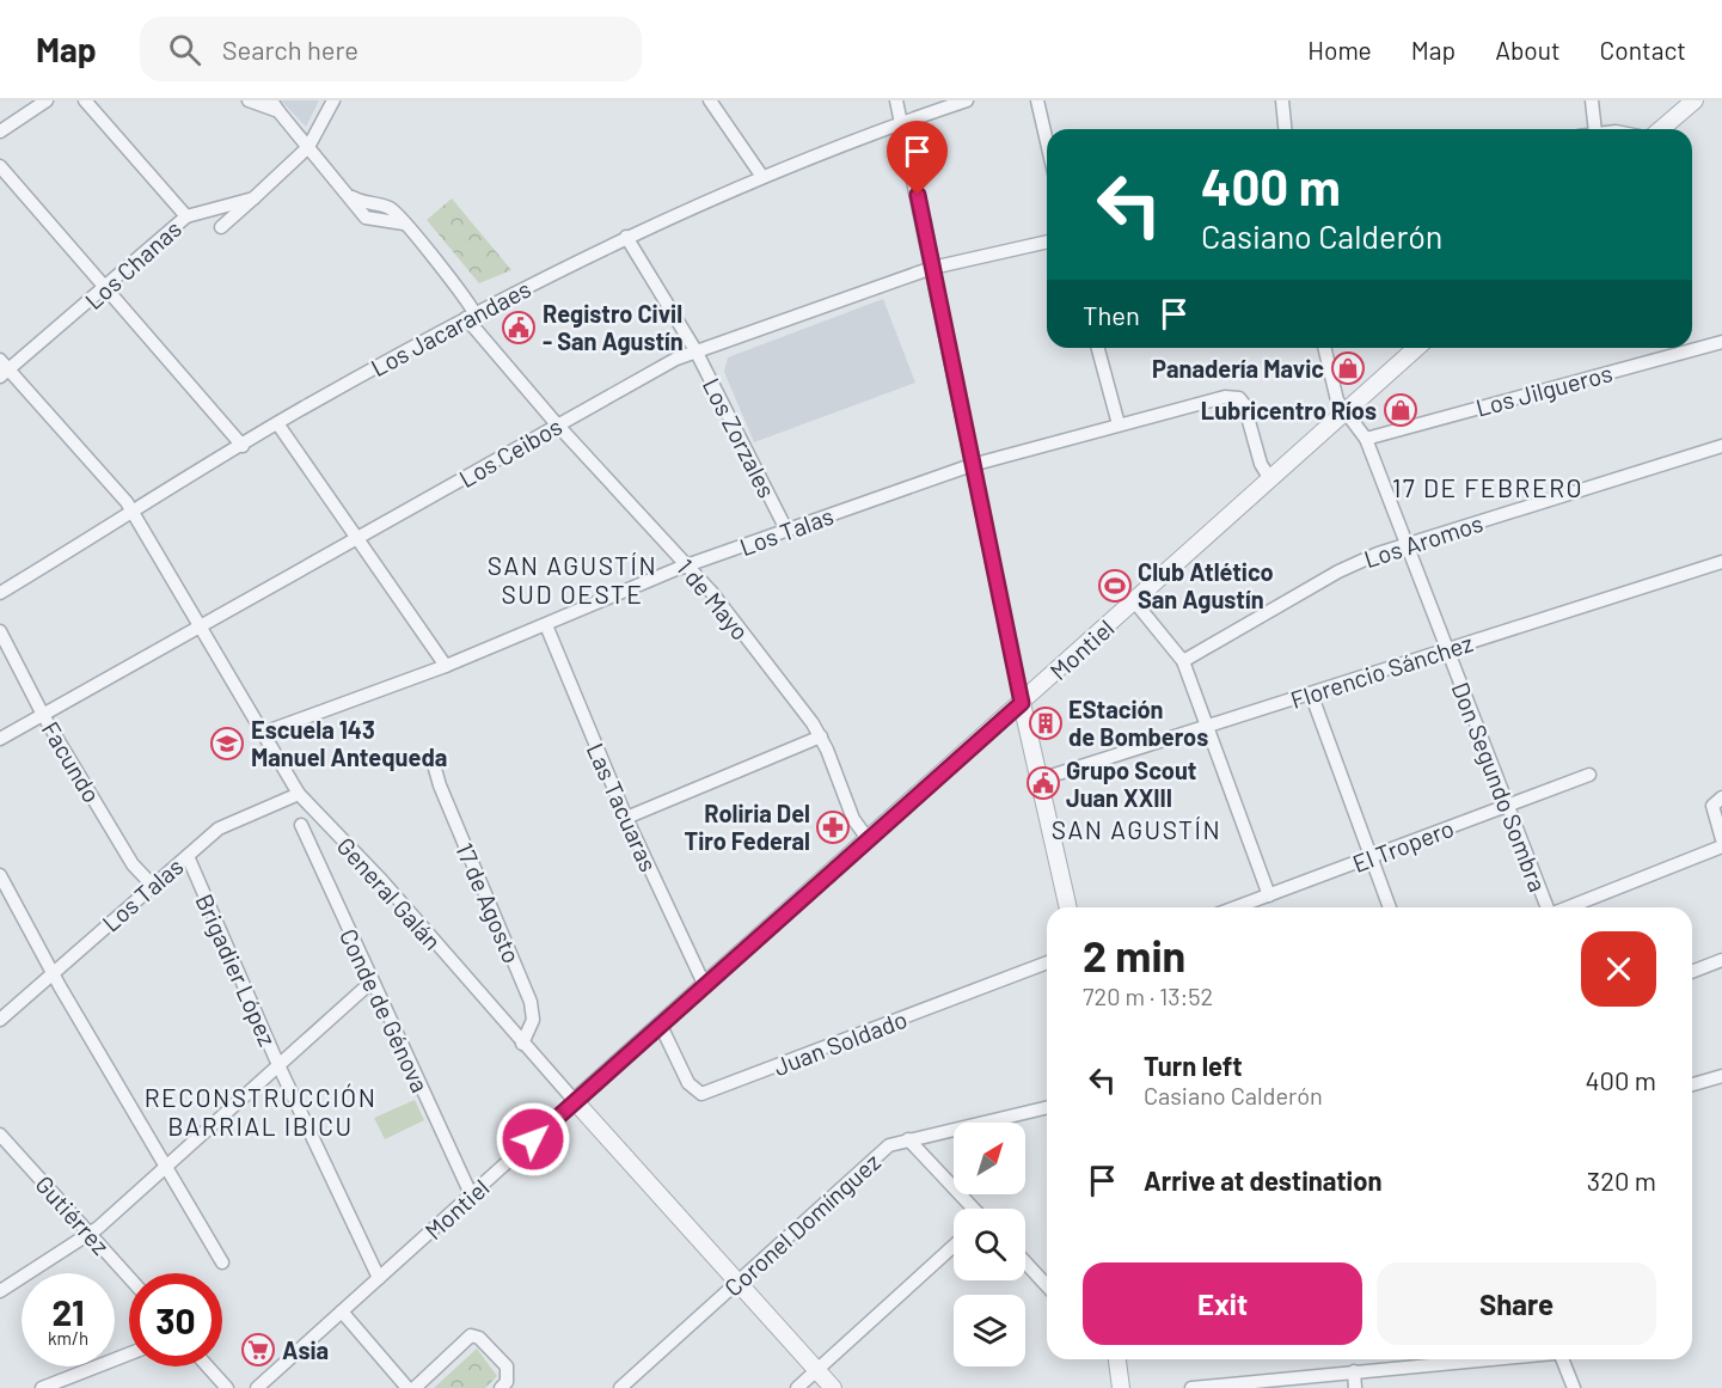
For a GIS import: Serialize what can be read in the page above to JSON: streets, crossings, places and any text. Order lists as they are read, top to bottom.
{
  "streets": {
    "street": [
      "Los Chanas",
      "Los Jacarandaes",
      "Los Jilgueros",
      "Los Zorzales",
      "Los Ceibos",
      "Los Talas",
      "Los Aromos",
      "1 de Mayo",
      "Montiel",
      "Florencio Sánchez",
      "Facundo",
      "Don Segundo Sombra",
      "Las Tacuaras",
      "El Tropero",
      "General Galán",
      "17 de Agosto",
      "Brigadier López",
      "Conde de Génova",
      "Juan Soldado",
      "Gutiérrez",
      "Coronel Domínguez"
    ]
  },
  "crossings": [
    ["Los Chanas", "1 de Mayo"],
    ["Los Chanas", "General Galán"],
    ["Los Jacarandaes", "Los Zorzales"],
    ["Los Jacarandaes", "1 de Mayo"],
    ["Los Jacarandaes", "General Galán"],
    ["Los Jilgueros", "Don Segundo Sombra"],
    ["Los Zorzales", "Los Ceibos"],
    ["Los Zorzales", "Los Talas"],
    ["Los Ceibos", "1 de Mayo"],
    ["Los Ceibos", "Facundo"],
    ["Los Ceibos", "General Galán"],
    ["Los Talas", "1 de Mayo"],
    ["Los Talas", "Montiel"],
    ["Los Talas", "Facundo"],
    ["Los Talas", "Las Tacuaras"],
    ["Los Talas", "General Galán"],
    ["Los Talas", "Brigadier López"],
    ["Los Aromos", "Don Segundo Sombra"],
    ["1 de Mayo", "Montiel"],
    ["Montiel", "Don Segundo Sombra"],
    ["Montiel", "Las Tacuaras"],
    ["Montiel", "General Galán"],
    ["Montiel", "Brigadier López"],
    ["Montiel", "Conde de Génova"],
    ["Montiel", "Juan Soldado"],
    ["Florencio Sánchez", "Don Segundo Sombra"],
    ["Don Segundo Sombra", "El Tropero"],
    ["General Galán", "17 de Agosto"],
    ["General Galán", "Coronel Domínguez"]
  ],
  "districts": [
    "17 DE FEBRERO",
    "SAN AGUSTÍN SUD OESTE",
    "SAN AGUSTÍN",
    "RECONSTRUCCIÓN BARRIAL IBICU"
  ],
  "places": {
    "public building": ["Registro Civil - San Agustín", "Grupo Scout Juan XXIII"],
    "shop": ["Panadería Mavic", "Lubricentro Ríos"],
    "sports": ["Club Atlético San Agustín"],
    "building": ["EStación de Bomberos"],
    "school or university": ["Escuela 143 Manuel Antequeda"],
    "pharmacy": ["Roliria Del Tiro Federal"],
    "supermarket": ["Asia"]
  },
  "north": "top right",
  "page": {
    "header": "Map",
    "search": "Search here",
    "nav": [
      "Home",
      "Map",
      "About",
      "Contact"
    ],
    "turn": ["400 m", "Casiano Calderón"],
    "then": "Then",
    "heading": ["2 min", "720 m · 13:52"],
    "list": [
      {
        "name": "Turn left",
        "note": "Casiano Calderón",
        "value": "400 m"
      },
      {
        "name": "Arrive at destination",
        "value": "320 m"
      }
    ],
    "buttons": ["Exit", "Share"],
    "speed": "21 km/h",
    "limit": "30"
  }
}
